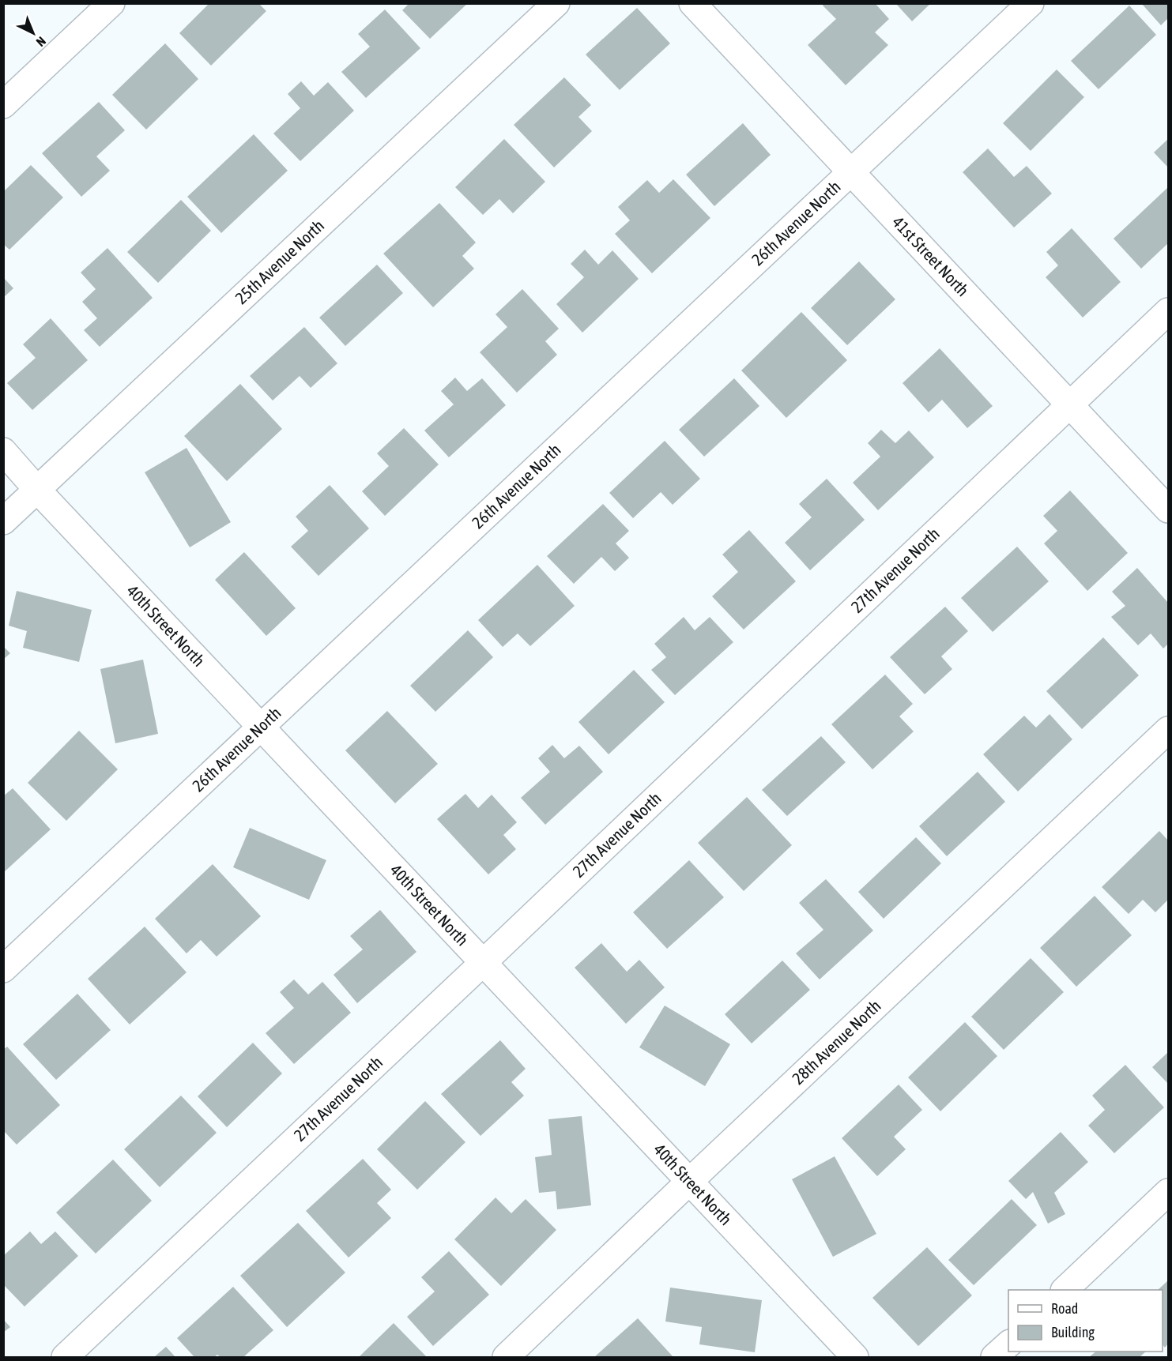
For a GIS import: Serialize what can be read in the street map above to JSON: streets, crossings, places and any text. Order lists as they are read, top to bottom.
{
  "streets": {
    "street": [
      "26th Avenue North",
      "41st Street North",
      "25th Avenue North",
      "27th Avenue North",
      "40th Street North",
      "28th Avenue North"
    ]
  },
  "crossings": [
    ["26th Avenue North", "41st Street North"],
    ["26th Avenue North", "40th Street North"],
    ["41st Street North", "27th Avenue North"],
    ["25th Avenue North", "40th Street North"],
    ["27th Avenue North", "40th Street North"],
    ["40th Street North", "28th Avenue North"]
  ],
  "legend": ["Road", "Building"],
  "north": "bottom right"
}
